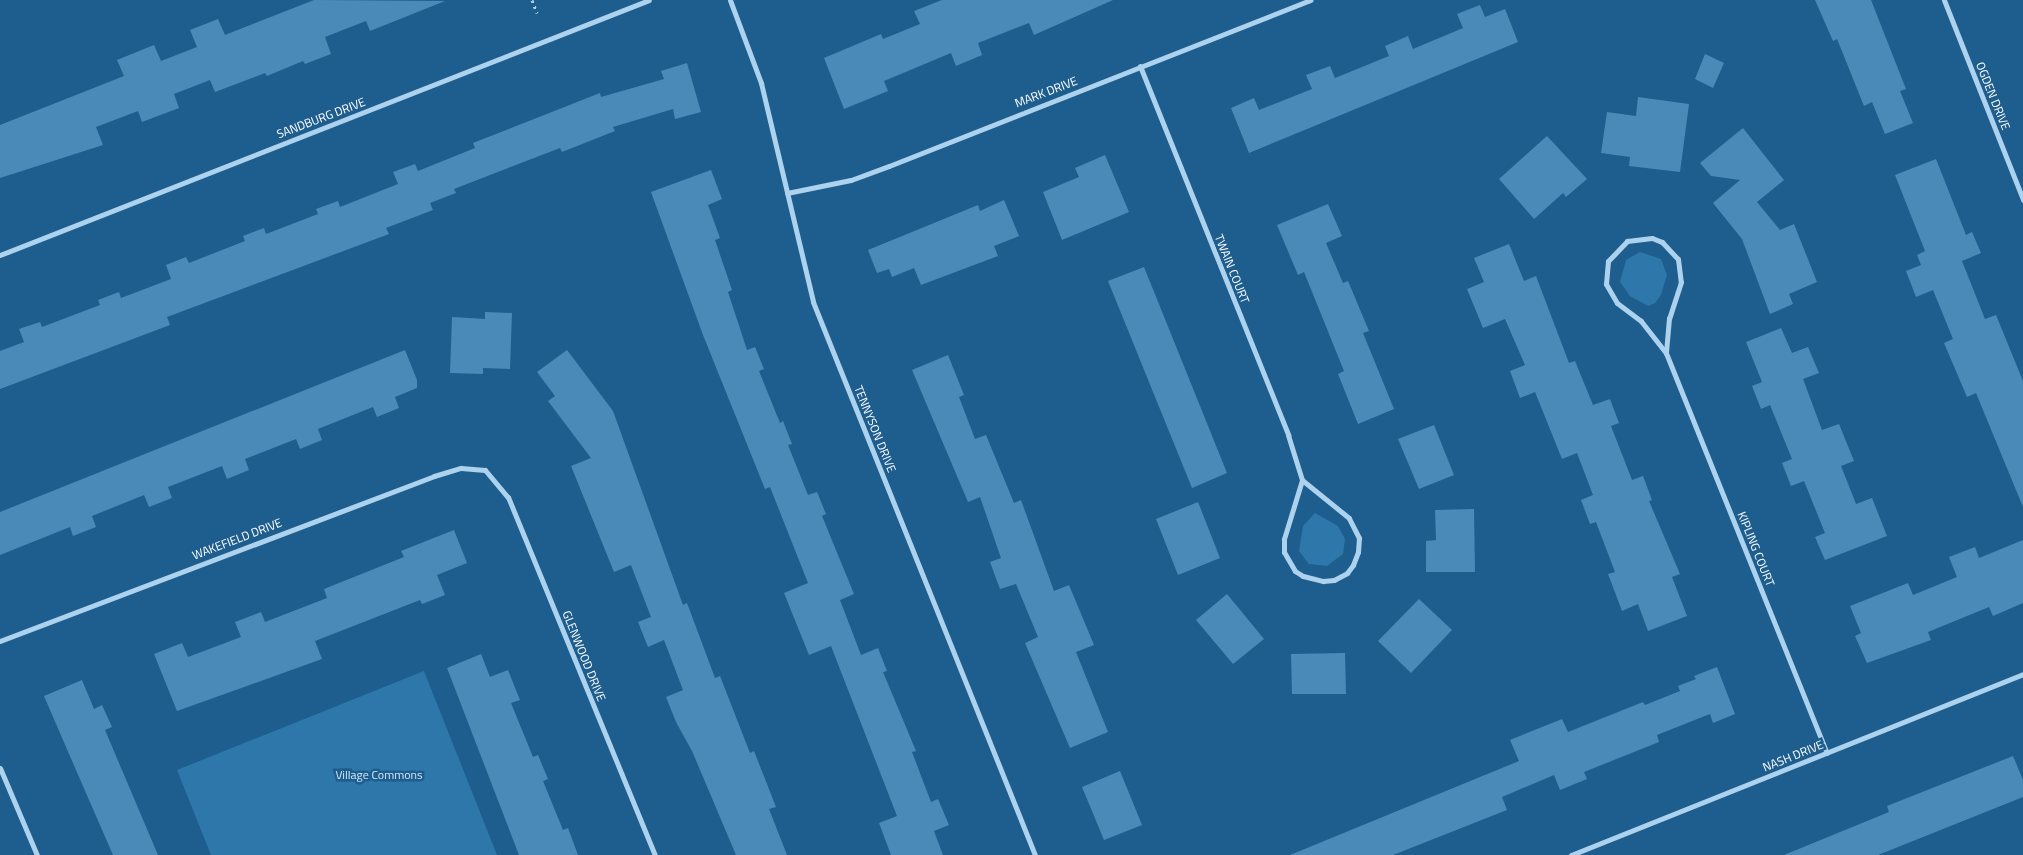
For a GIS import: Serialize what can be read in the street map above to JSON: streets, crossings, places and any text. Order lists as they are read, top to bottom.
{
  "streets": {
    "street": [
      "MARK DRIVE",
      "OGDEN DRIVE",
      "SANDBURG DRIVE",
      "TWAIN COURT",
      "TENNYSON DRIVE",
      "WAKEFIELD DRIVE",
      "KIPLING COURT",
      "GLENWOOD DRIVE",
      "NASH DRIVE"
    ]
  },
  "crossings": [
    ["MARK DRIVE", "TWAIN COURT"],
    ["MARK DRIVE", "TENNYSON DRIVE"],
    ["WAKEFIELD DRIVE", "GLENWOOD DRIVE"],
    ["KIPLING COURT", "NASH DRIVE"]
  ],
  "parks": ["Village Commons"]
}
